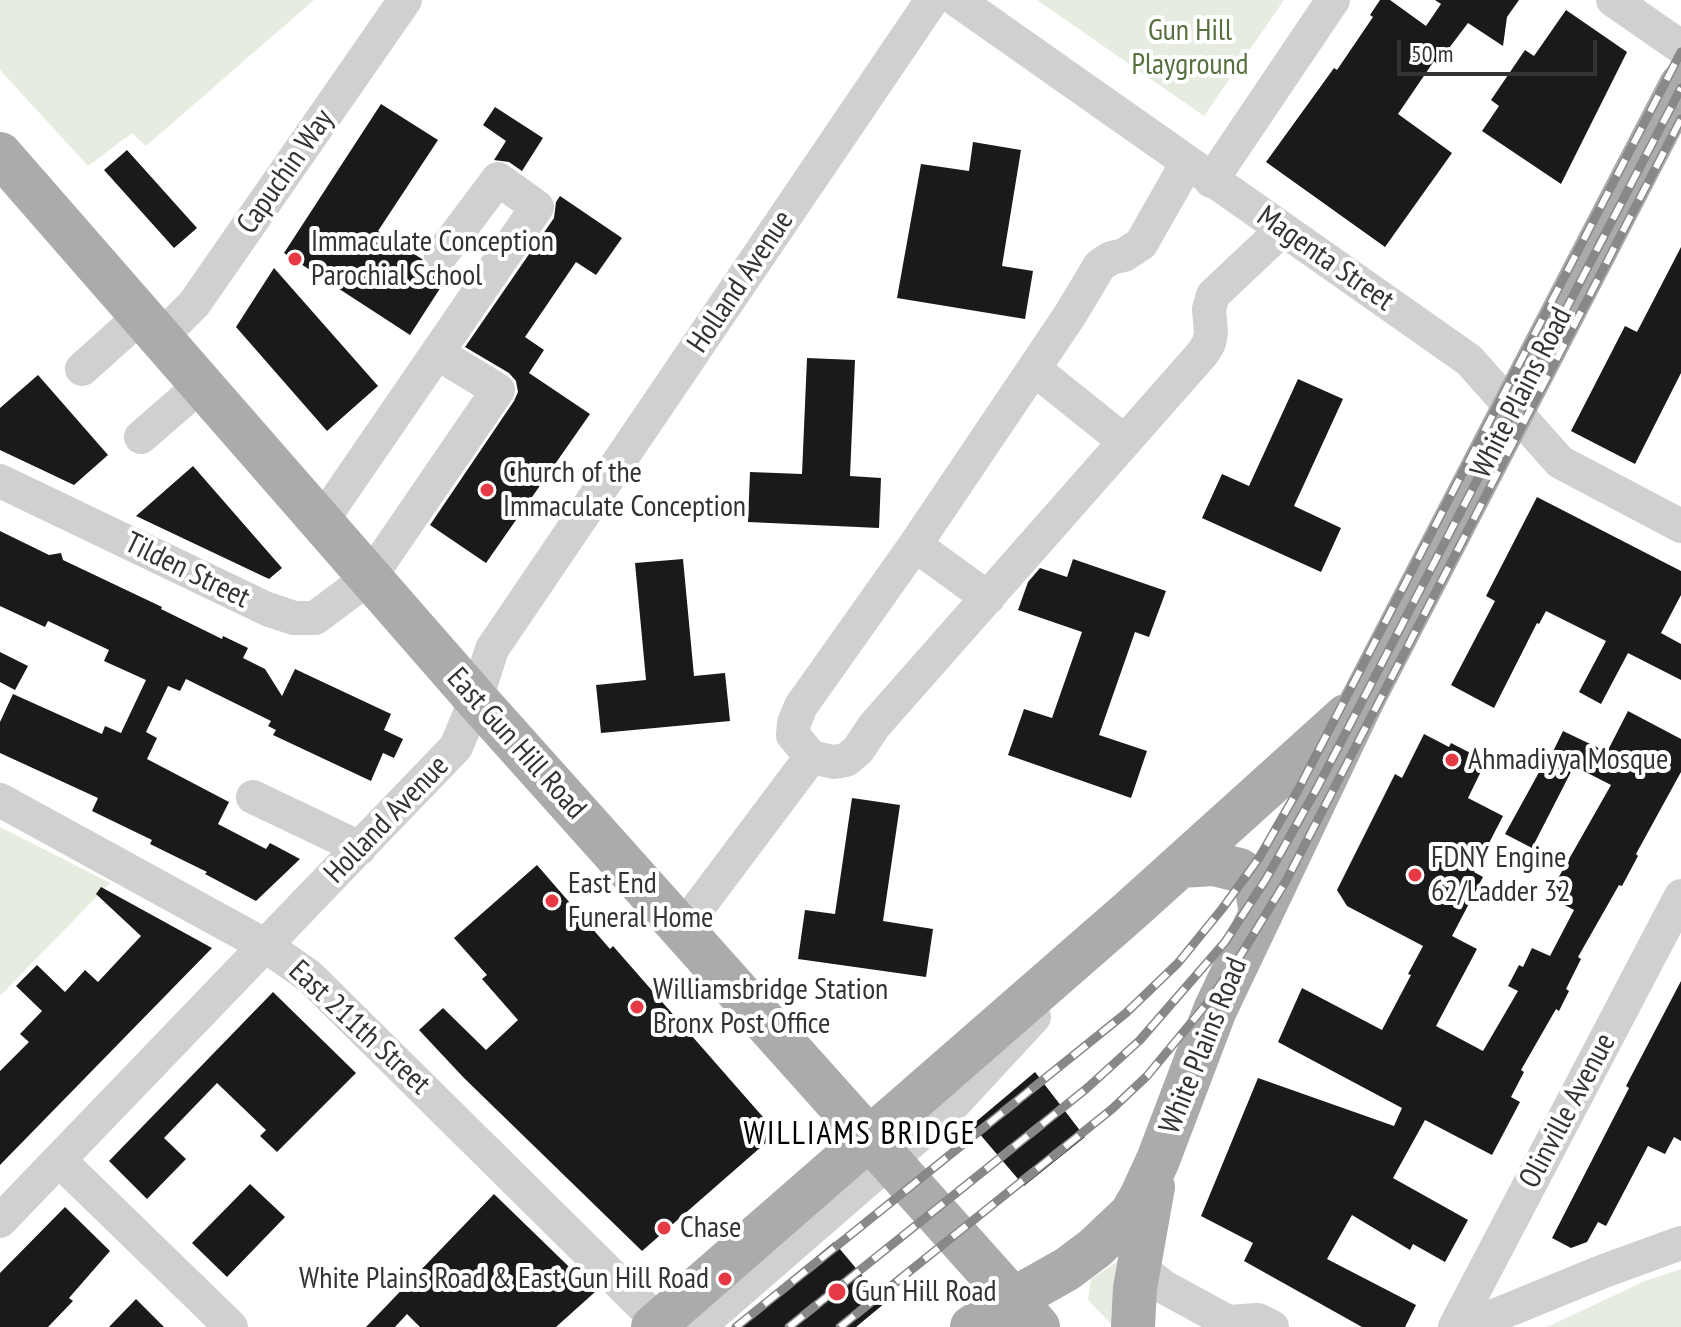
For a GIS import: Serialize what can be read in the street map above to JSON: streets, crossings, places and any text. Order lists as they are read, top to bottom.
{
  "streets": {
    "main road": ["White Plains Road", "East Gun Hill Road"],
    "street": [
      "Capuchin Way",
      "Magenta Street",
      "Holland Avenue",
      "Tilden Street",
      "East 211th Street",
      "Olinville Avenue"
    ]
  },
  "crossings": [
    ["Capuchin Way", "East Gun Hill Road"],
    ["Magenta Street", "White Plains Road"],
    ["Holland Avenue", "East Gun Hill Road"],
    ["Holland Avenue", "East 211th Street"],
    ["White Plains Road", "East Gun Hill Road"],
    ["White Plains Road", "East 211th Street"],
    ["Tilden Street", "East Gun Hill Road"]
  ],
  "districts": ["WILLIAMS BRIDGE"],
  "parks": ["Gun Hill Playground"],
  "places": [
    "Immaculate Conception Parochial School",
    "Church of the Immaculate Conception",
    "Ahmadiyya Mosque",
    "FDNY Engine 62/Ladder 32",
    "East End Funeral Home",
    "Williamsbridge Station Bronx Post Office",
    "Chase",
    "White Plains Road & East Gun Hill Road",
    "Gun Hill Road"
  ],
  "scale_bar": "50 m"
}
